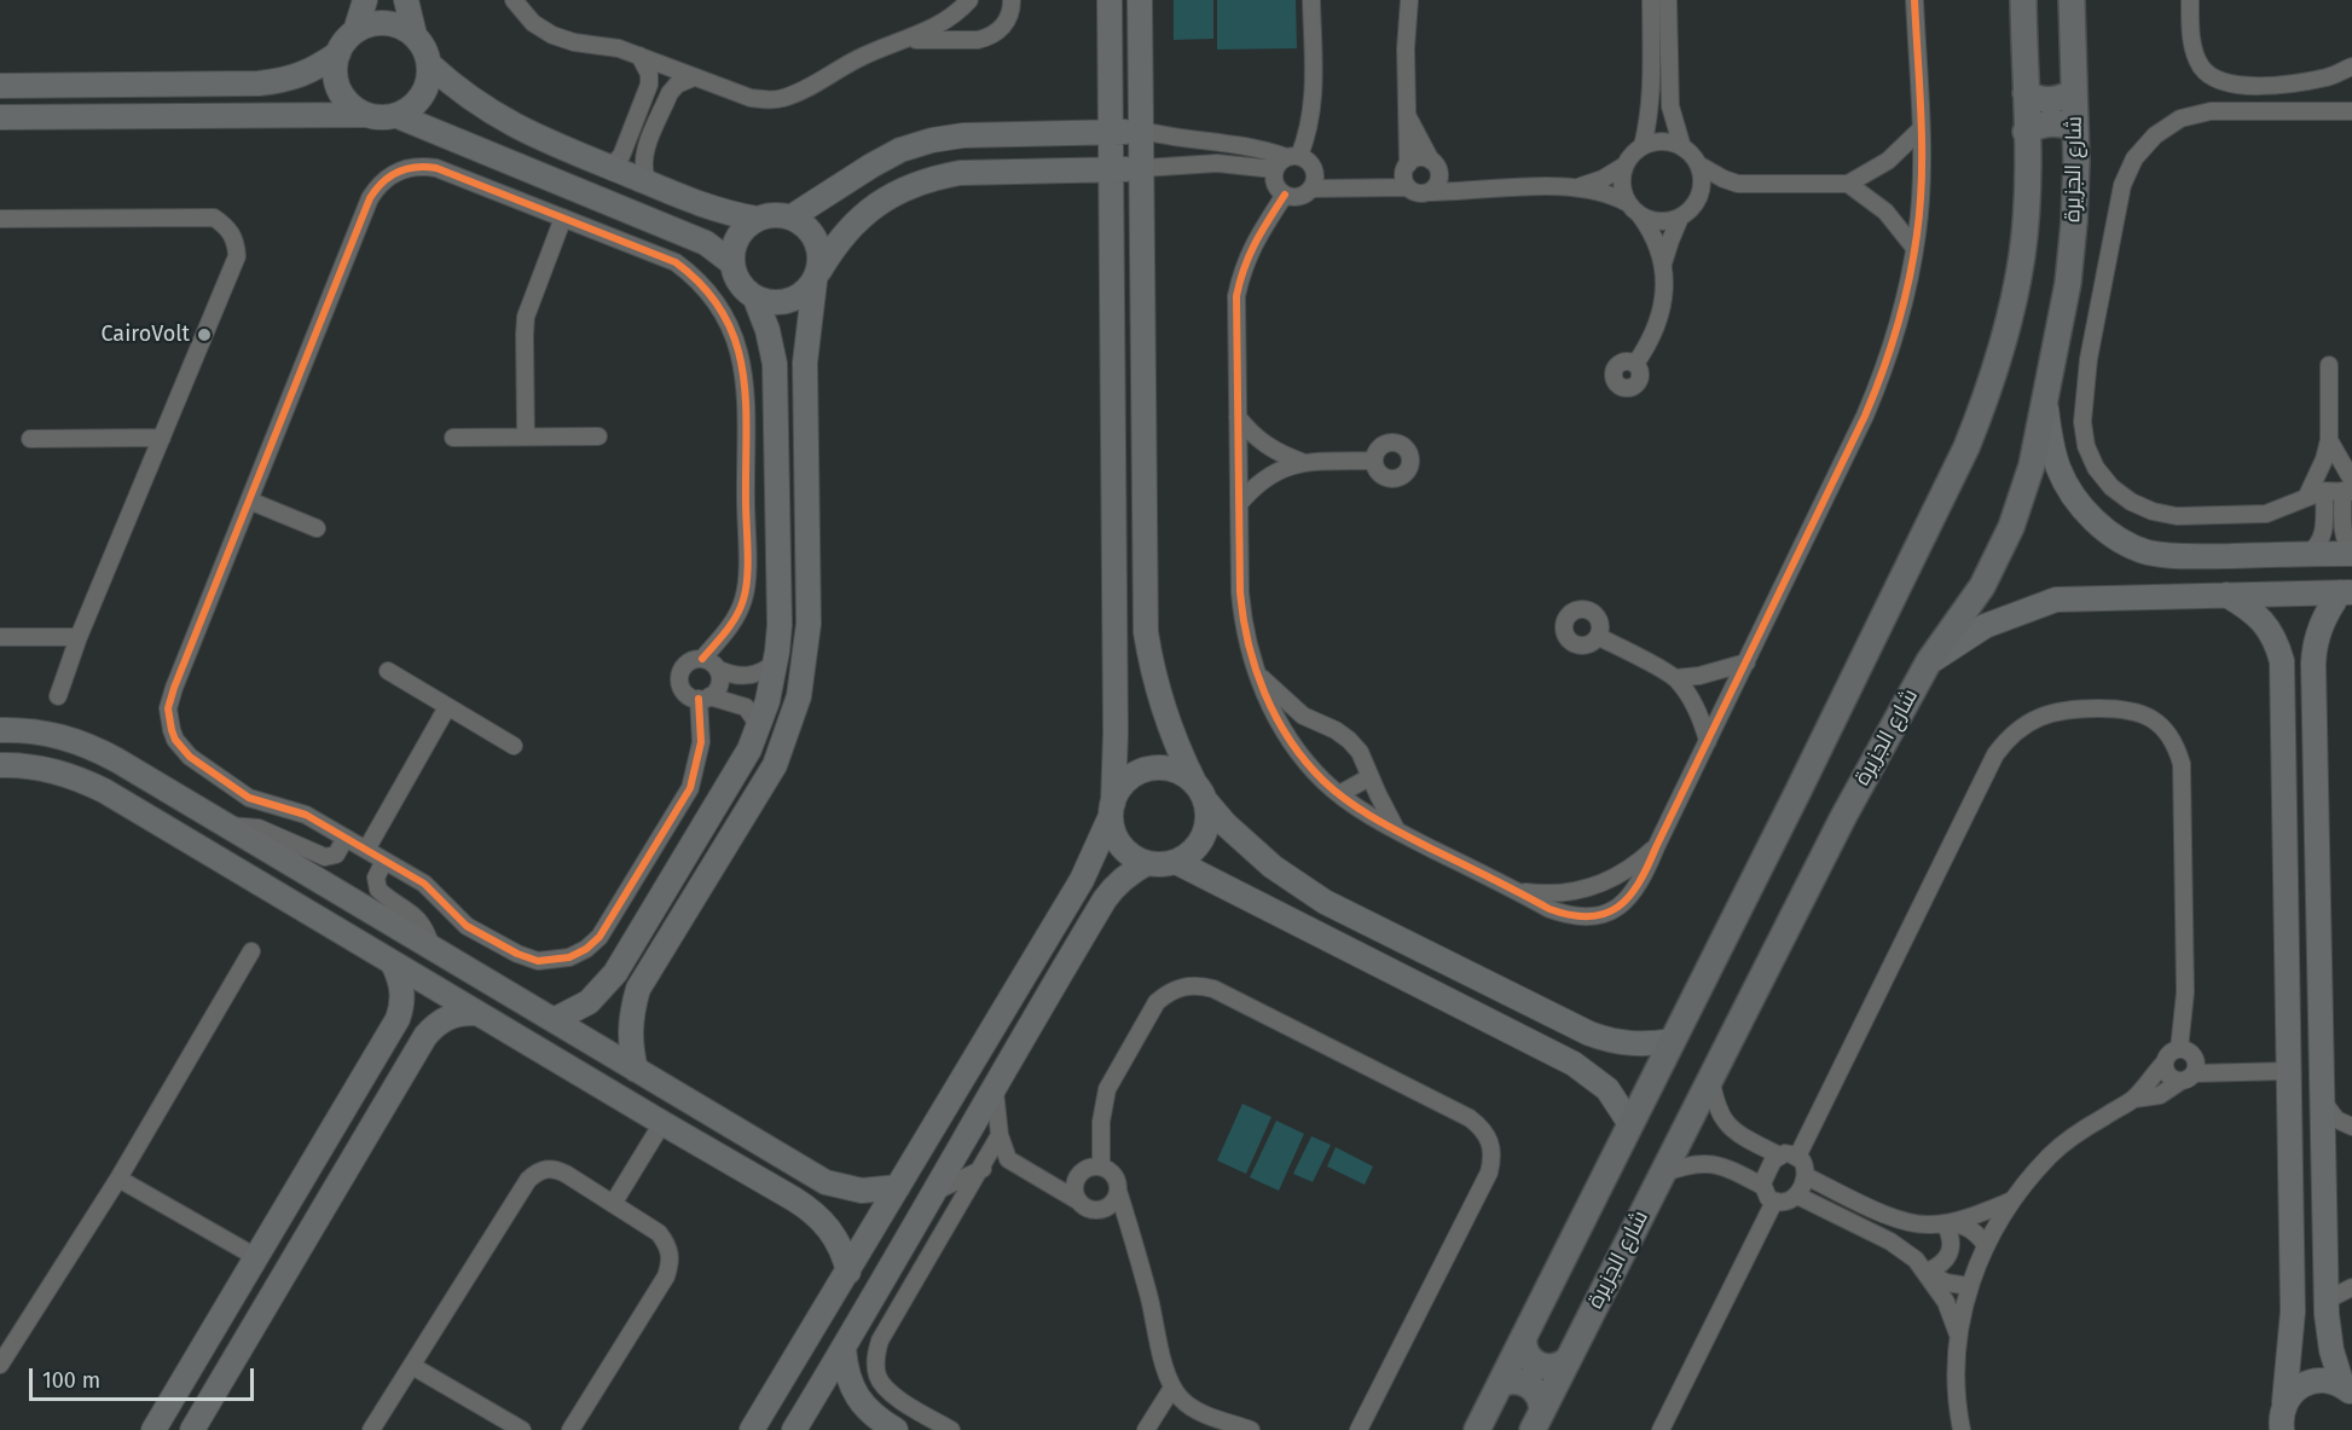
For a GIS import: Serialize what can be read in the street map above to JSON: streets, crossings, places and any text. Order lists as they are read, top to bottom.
{
  "streets": {
    "main road": ["شارع الجزيرة"]
  },
  "places": ["CairoVolt"],
  "scale_bar": "100 m"
}
